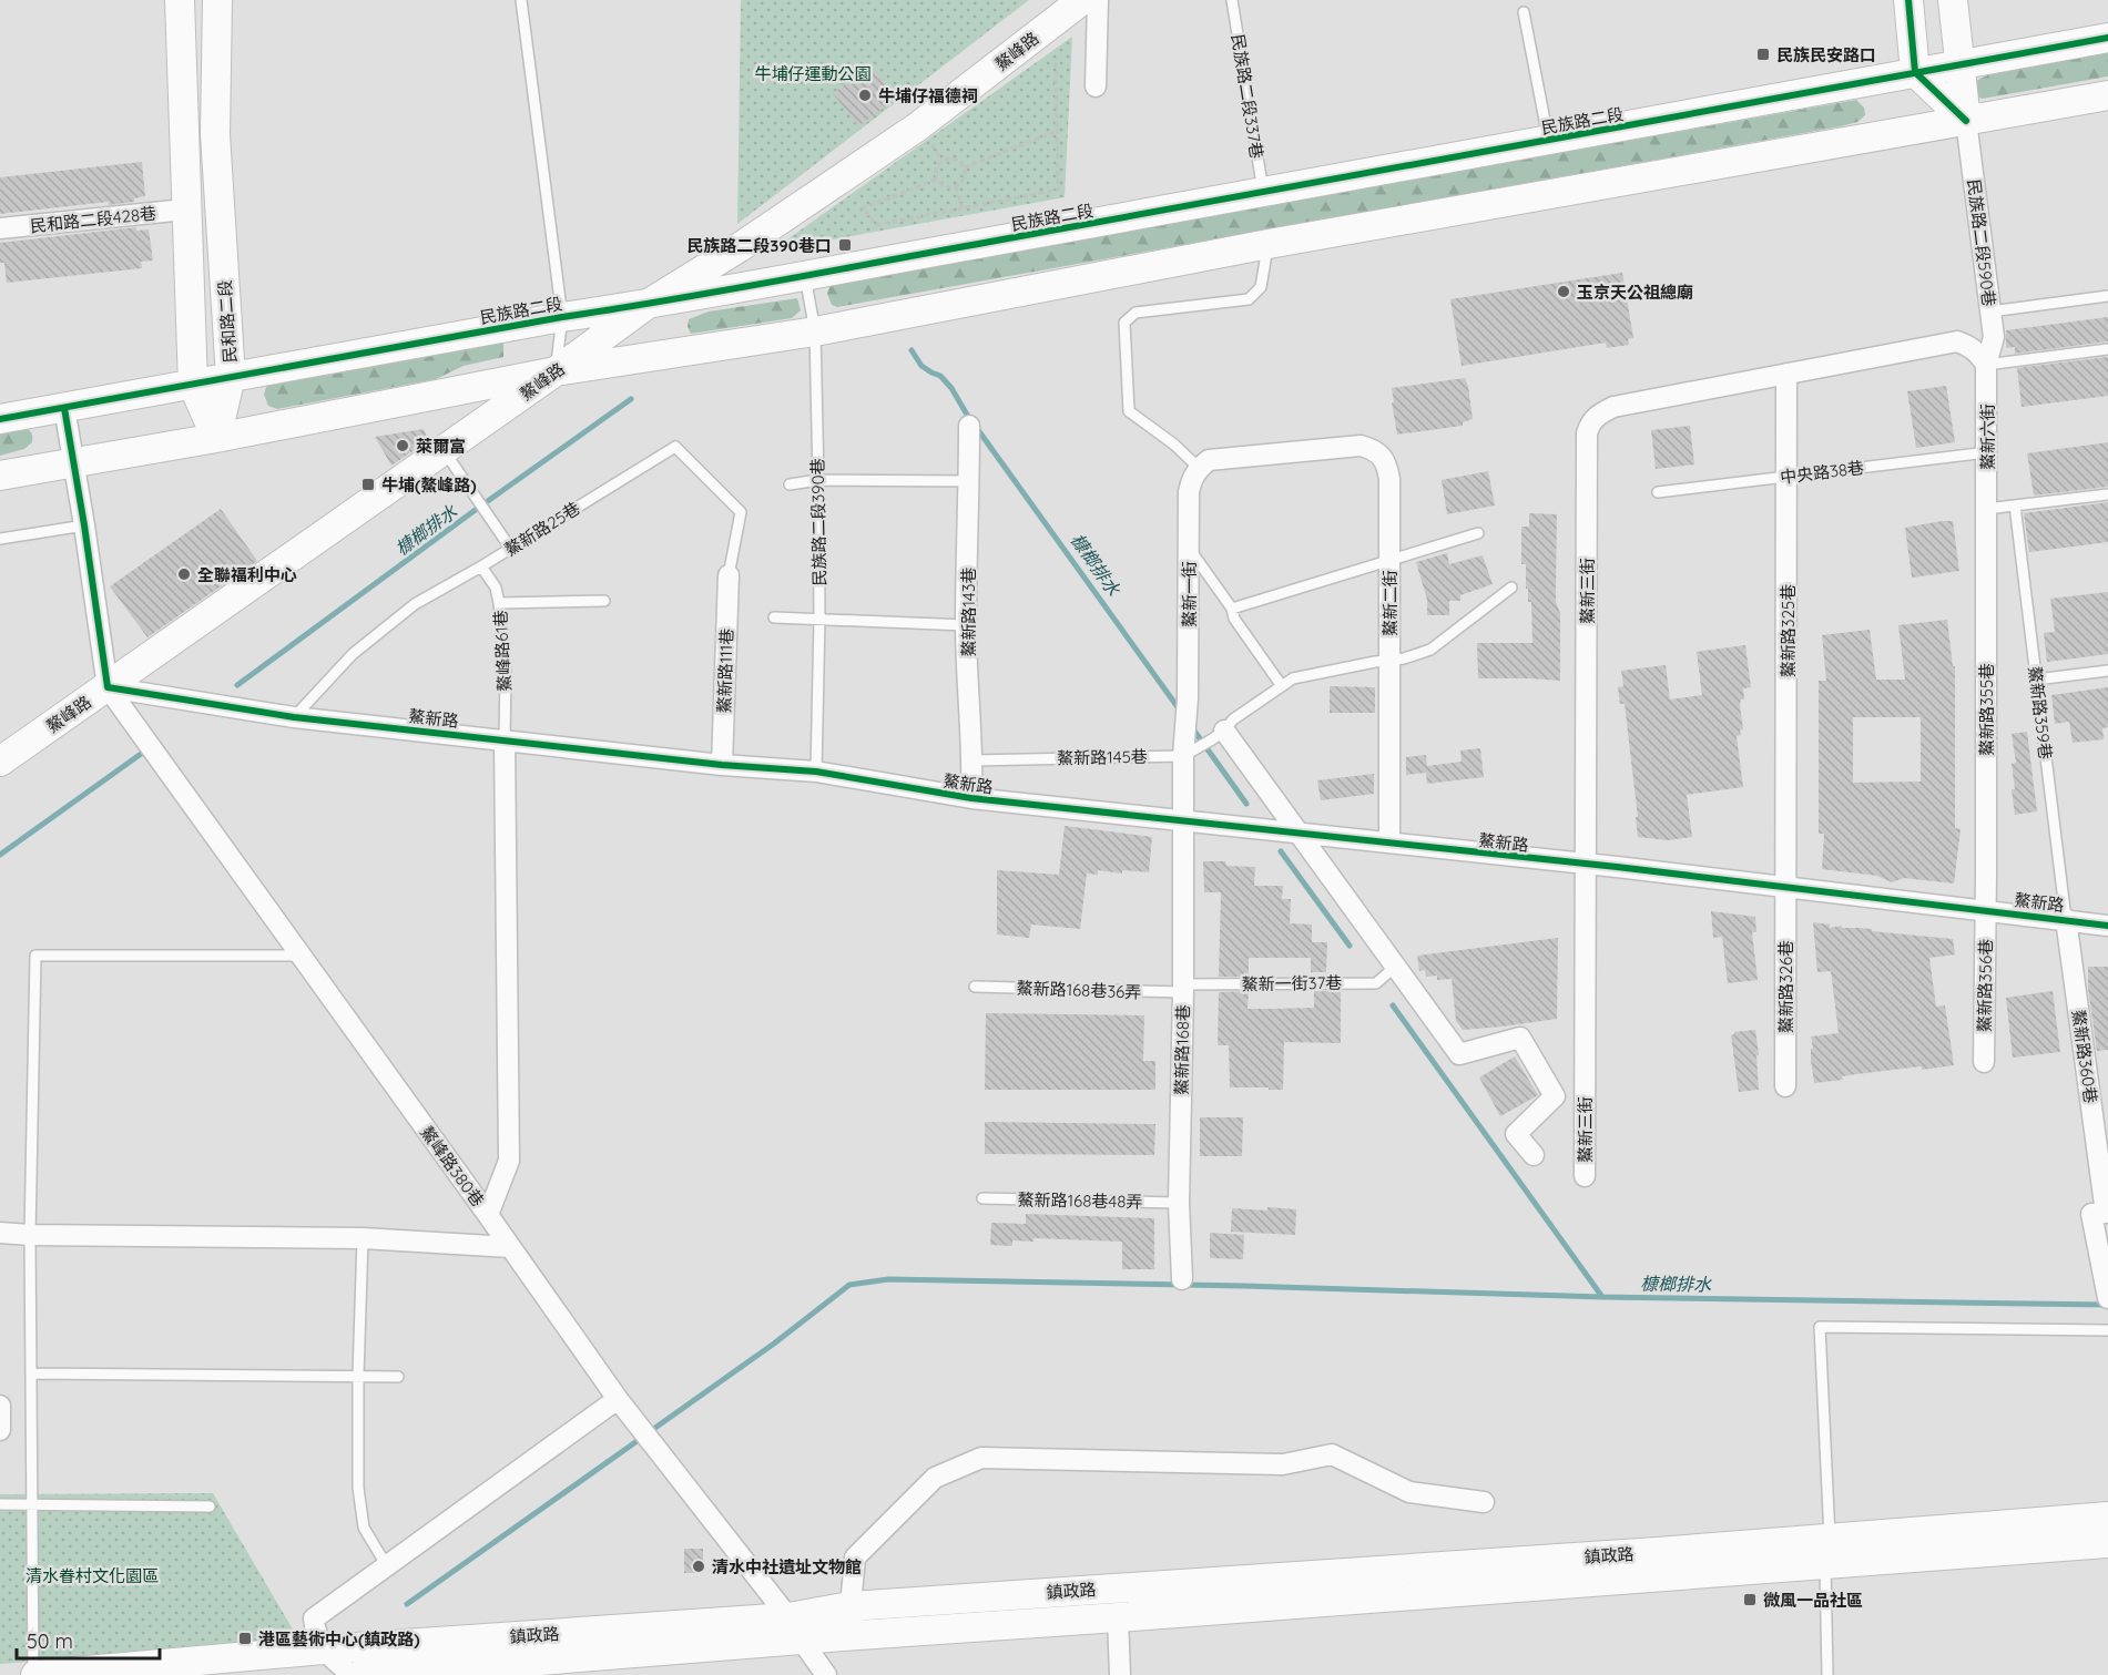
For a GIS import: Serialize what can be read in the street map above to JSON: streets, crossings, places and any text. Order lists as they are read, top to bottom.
{
  "streets": {
    "street": [
      "鰲峰路",
      "民族路二段",
      "民和路二段428巷",
      "民族路二段590巷",
      "民和路二段",
      "鰲新六街",
      "鰲新三街",
      "鰲新一街",
      "鰲新二街",
      "鰲新路143巷",
      "鰲新路325巷",
      "鰲新路111巷",
      "鰲新路355巷",
      "鰲新路",
      "鰲新路356巷",
      "鰲新路326巷",
      "鰲新路168巷",
      "鰲新路360巷",
      "鰲峰路380巷",
      "鎮政路"
    ],
    "lane": [
      "民族路二段337巷",
      "中央路38巷",
      "民族路二段390巷",
      "鰲新路25巷",
      "鰲峰路61巷",
      "鰲新路359巷",
      "鰲新路145巷",
      "鰲新一街37巷",
      "鰲新路168巷36弄",
      "鰲新路168巷48弄"
    ]
  },
  "crossings": [
    ["鰲峰路", "民族路二段"],
    ["鰲峰路", "鰲新路"],
    ["鰲峰路", "鰲峰路380巷"],
    ["民族路二段337巷", "民族路二段"],
    ["民族路二段", "民和路二段"],
    ["民族路二段", "民族路二段390巷"],
    ["民族路二段590巷", "鰲新六街"],
    ["民族路二段590巷", "鰲新三街"],
    ["鰲新六街", "中央路38巷"],
    ["鰲新六街", "鰲新三街"],
    ["鰲新六街", "鰲新路355巷"],
    ["中央路38巷", "鰲新路325巷"],
    ["民族路二段390巷", "鰲新路"],
    ["鰲新路25巷", "鰲峰路61巷"],
    ["鰲新路25巷", "鰲新路111巷"],
    ["鰲新路25巷", "鰲新路"],
    ["鰲新三街", "鰲新路325巷"],
    ["鰲新三街", "鰲新路"],
    ["鰲新三街", "鰲新一街37巷"],
    ["鰲新一街", "鰲新二街"],
    ["鰲新一街", "鰲新路"],
    ["鰲新一街", "鰲新路145巷"],
    ["鰲新一街", "鰲新路168巷"],
    ["鰲新二街", "鰲新路"],
    ["鰲新路143巷", "鰲新路"],
    ["鰲新路143巷", "鰲新路145巷"],
    ["鰲新路325巷", "鰲新路"],
    ["鰲新路325巷", "鰲新路326巷"],
    ["鰲峰路61巷", "鰲新路"],
    ["鰲新路111巷", "鰲新路"],
    ["鰲新路355巷", "鰲新路"],
    ["鰲新路355巷", "鰲新路356巷"],
    ["鰲新路359巷", "鰲新路"],
    ["鰲新路359巷", "鰲新路360巷"],
    ["鰲新路", "鰲新路356巷"],
    ["鰲新路", "鰲新路326巷"],
    ["鰲新路", "鰲新路168巷"],
    ["鰲新路", "鰲新路360巷"],
    ["鰲新路", "鰲峰路380巷"],
    ["鰲新一街37巷", "鰲新路168巷36弄"],
    ["鰲新一街37巷", "鰲新路168巷"],
    ["鰲新路168巷36弄", "鰲新路168巷"],
    ["鰲新路168巷", "鰲新路168巷48弄"],
    ["鰲峰路380巷", "鎮政路"]
  ],
  "water": ["槺榔排水"],
  "parks": ["牛埔仔運動公園", "清水眷村文化園區"],
  "places": {
    "transit": [
      "民族民安路口",
      "民族路二段390巷口",
      "牛埔(鰲峰路)",
      "微風一品社區",
      "港區藝術中心(鎮政路)"
    ],
    "other": [
      "牛埔仔福德祠",
      "玉京天公祖總廟",
      "萊爾富",
      "全聯福利中心",
      "清水中社遺址文物館"
    ]
  },
  "scale_bar": "50 m"
}
